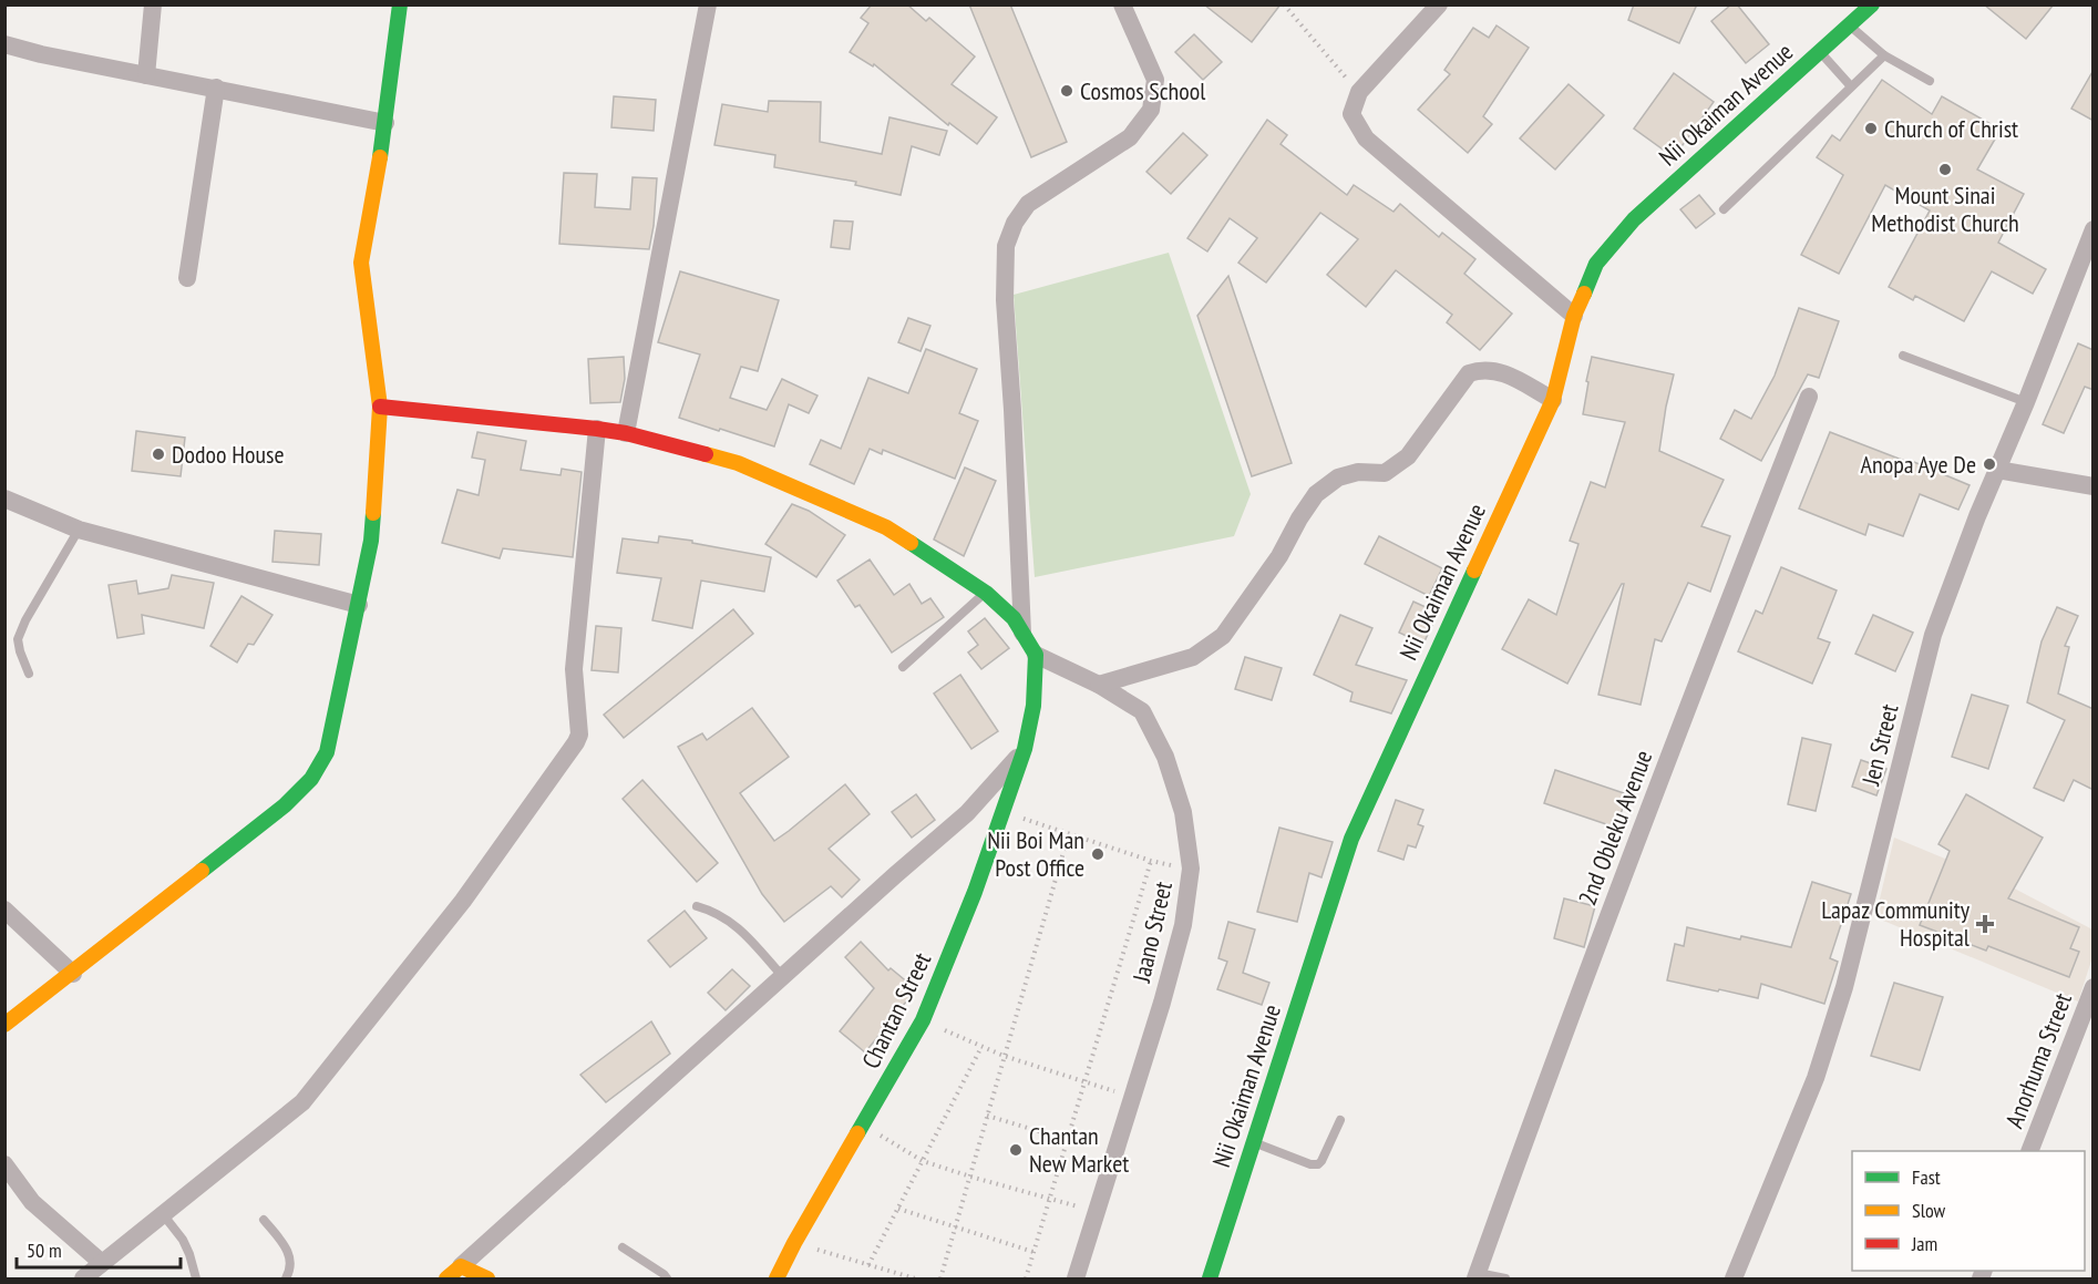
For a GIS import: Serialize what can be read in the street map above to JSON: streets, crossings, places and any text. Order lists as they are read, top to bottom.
{
  "streets": {
    "street": [
      "Nii Okaiman Avenue",
      "Jen Street",
      "2nd Obleku Avenue",
      "Jaano Street",
      "Chantan Street",
      "Anorhuma Street"
    ]
  },
  "crossings": [
    ["Jaano Street", "Chantan Street"]
  ],
  "places": {
    "other": [
      "Cosmos School",
      "Church of Christ",
      "Mount Sinai Methodist Church",
      "Dodoo House",
      "Anopa Aye De",
      "Nii Boi Man Post Office",
      "Chantan New Market"
    ],
    "health": ["Lapaz Community Hospital"]
  },
  "legend": ["Fast", "Slow", "Jam"],
  "scale_bar": "50 m"
}
